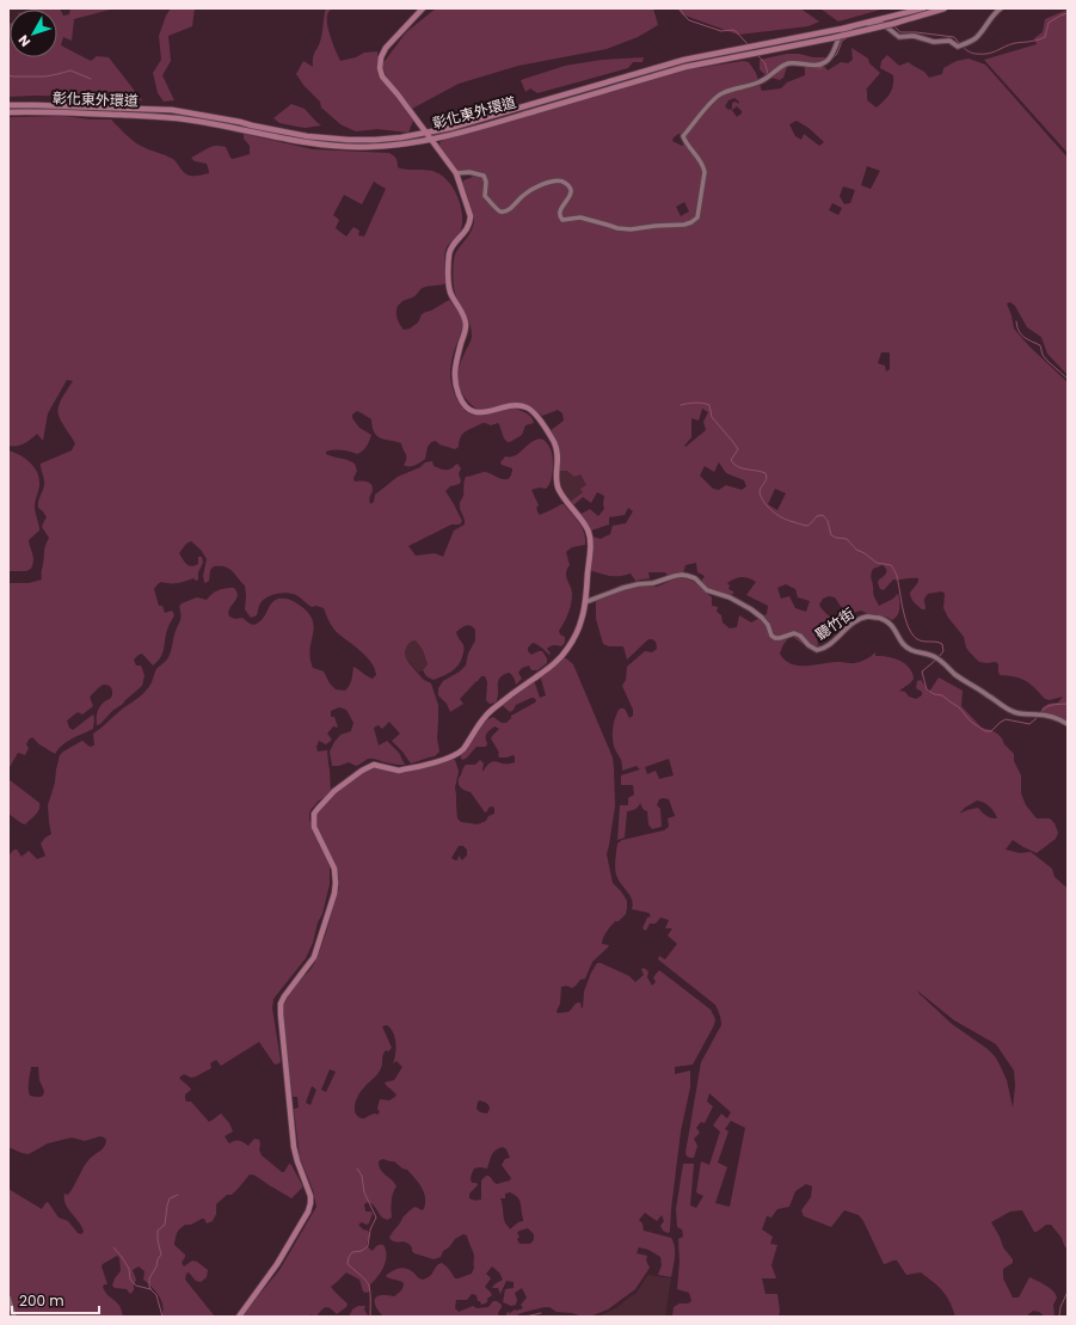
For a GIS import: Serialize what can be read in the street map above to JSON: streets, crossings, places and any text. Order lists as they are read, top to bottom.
{
  "streets": {
    "main road": ["彰化東外環道"],
    "street": ["聽竹街"]
  },
  "scale_bar": "200 m",
  "north": "bottom left"
}
